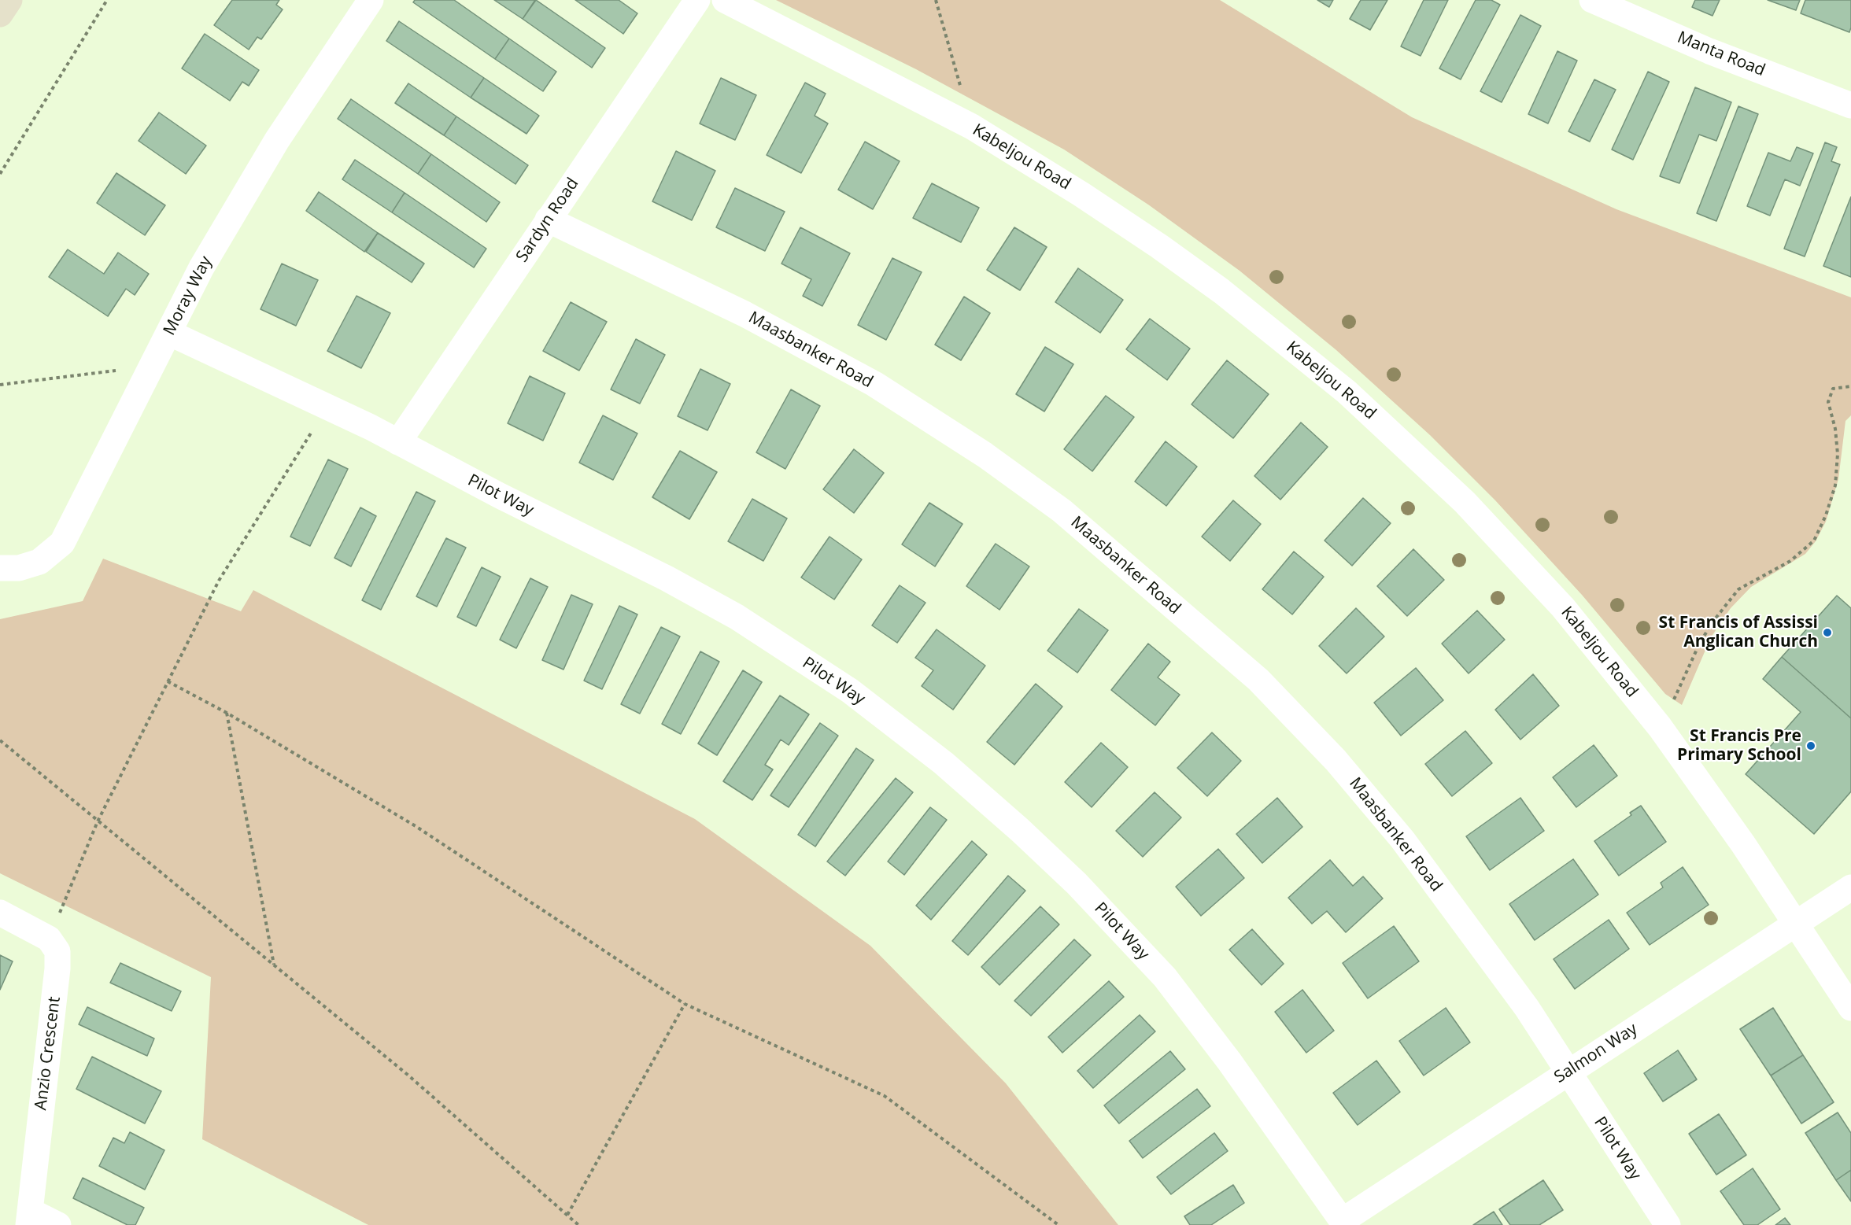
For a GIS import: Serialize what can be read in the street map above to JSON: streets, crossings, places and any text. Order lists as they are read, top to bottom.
{
  "streets": {
    "street": [
      "Manta Road",
      "Kabeljou Road",
      "Sardyn Road",
      "Moray Way",
      "Maasbanker Road",
      "Pilot Way",
      "Anzio Crescent",
      "Salmon Way"
    ]
  },
  "crossings": [
    ["Kabeljou Road", "Salmon Way"],
    ["Sardyn Road", "Maasbanker Road"],
    ["Sardyn Road", "Pilot Way"],
    ["Moray Way", "Pilot Way"],
    ["Maasbanker Road", "Pilot Way"],
    ["Maasbanker Road", "Salmon Way"],
    ["Pilot Way", "Salmon Way"]
  ],
  "places": ["St Francis of Assissi Anglican Church", "St Francis Pre Primary School"]
}
